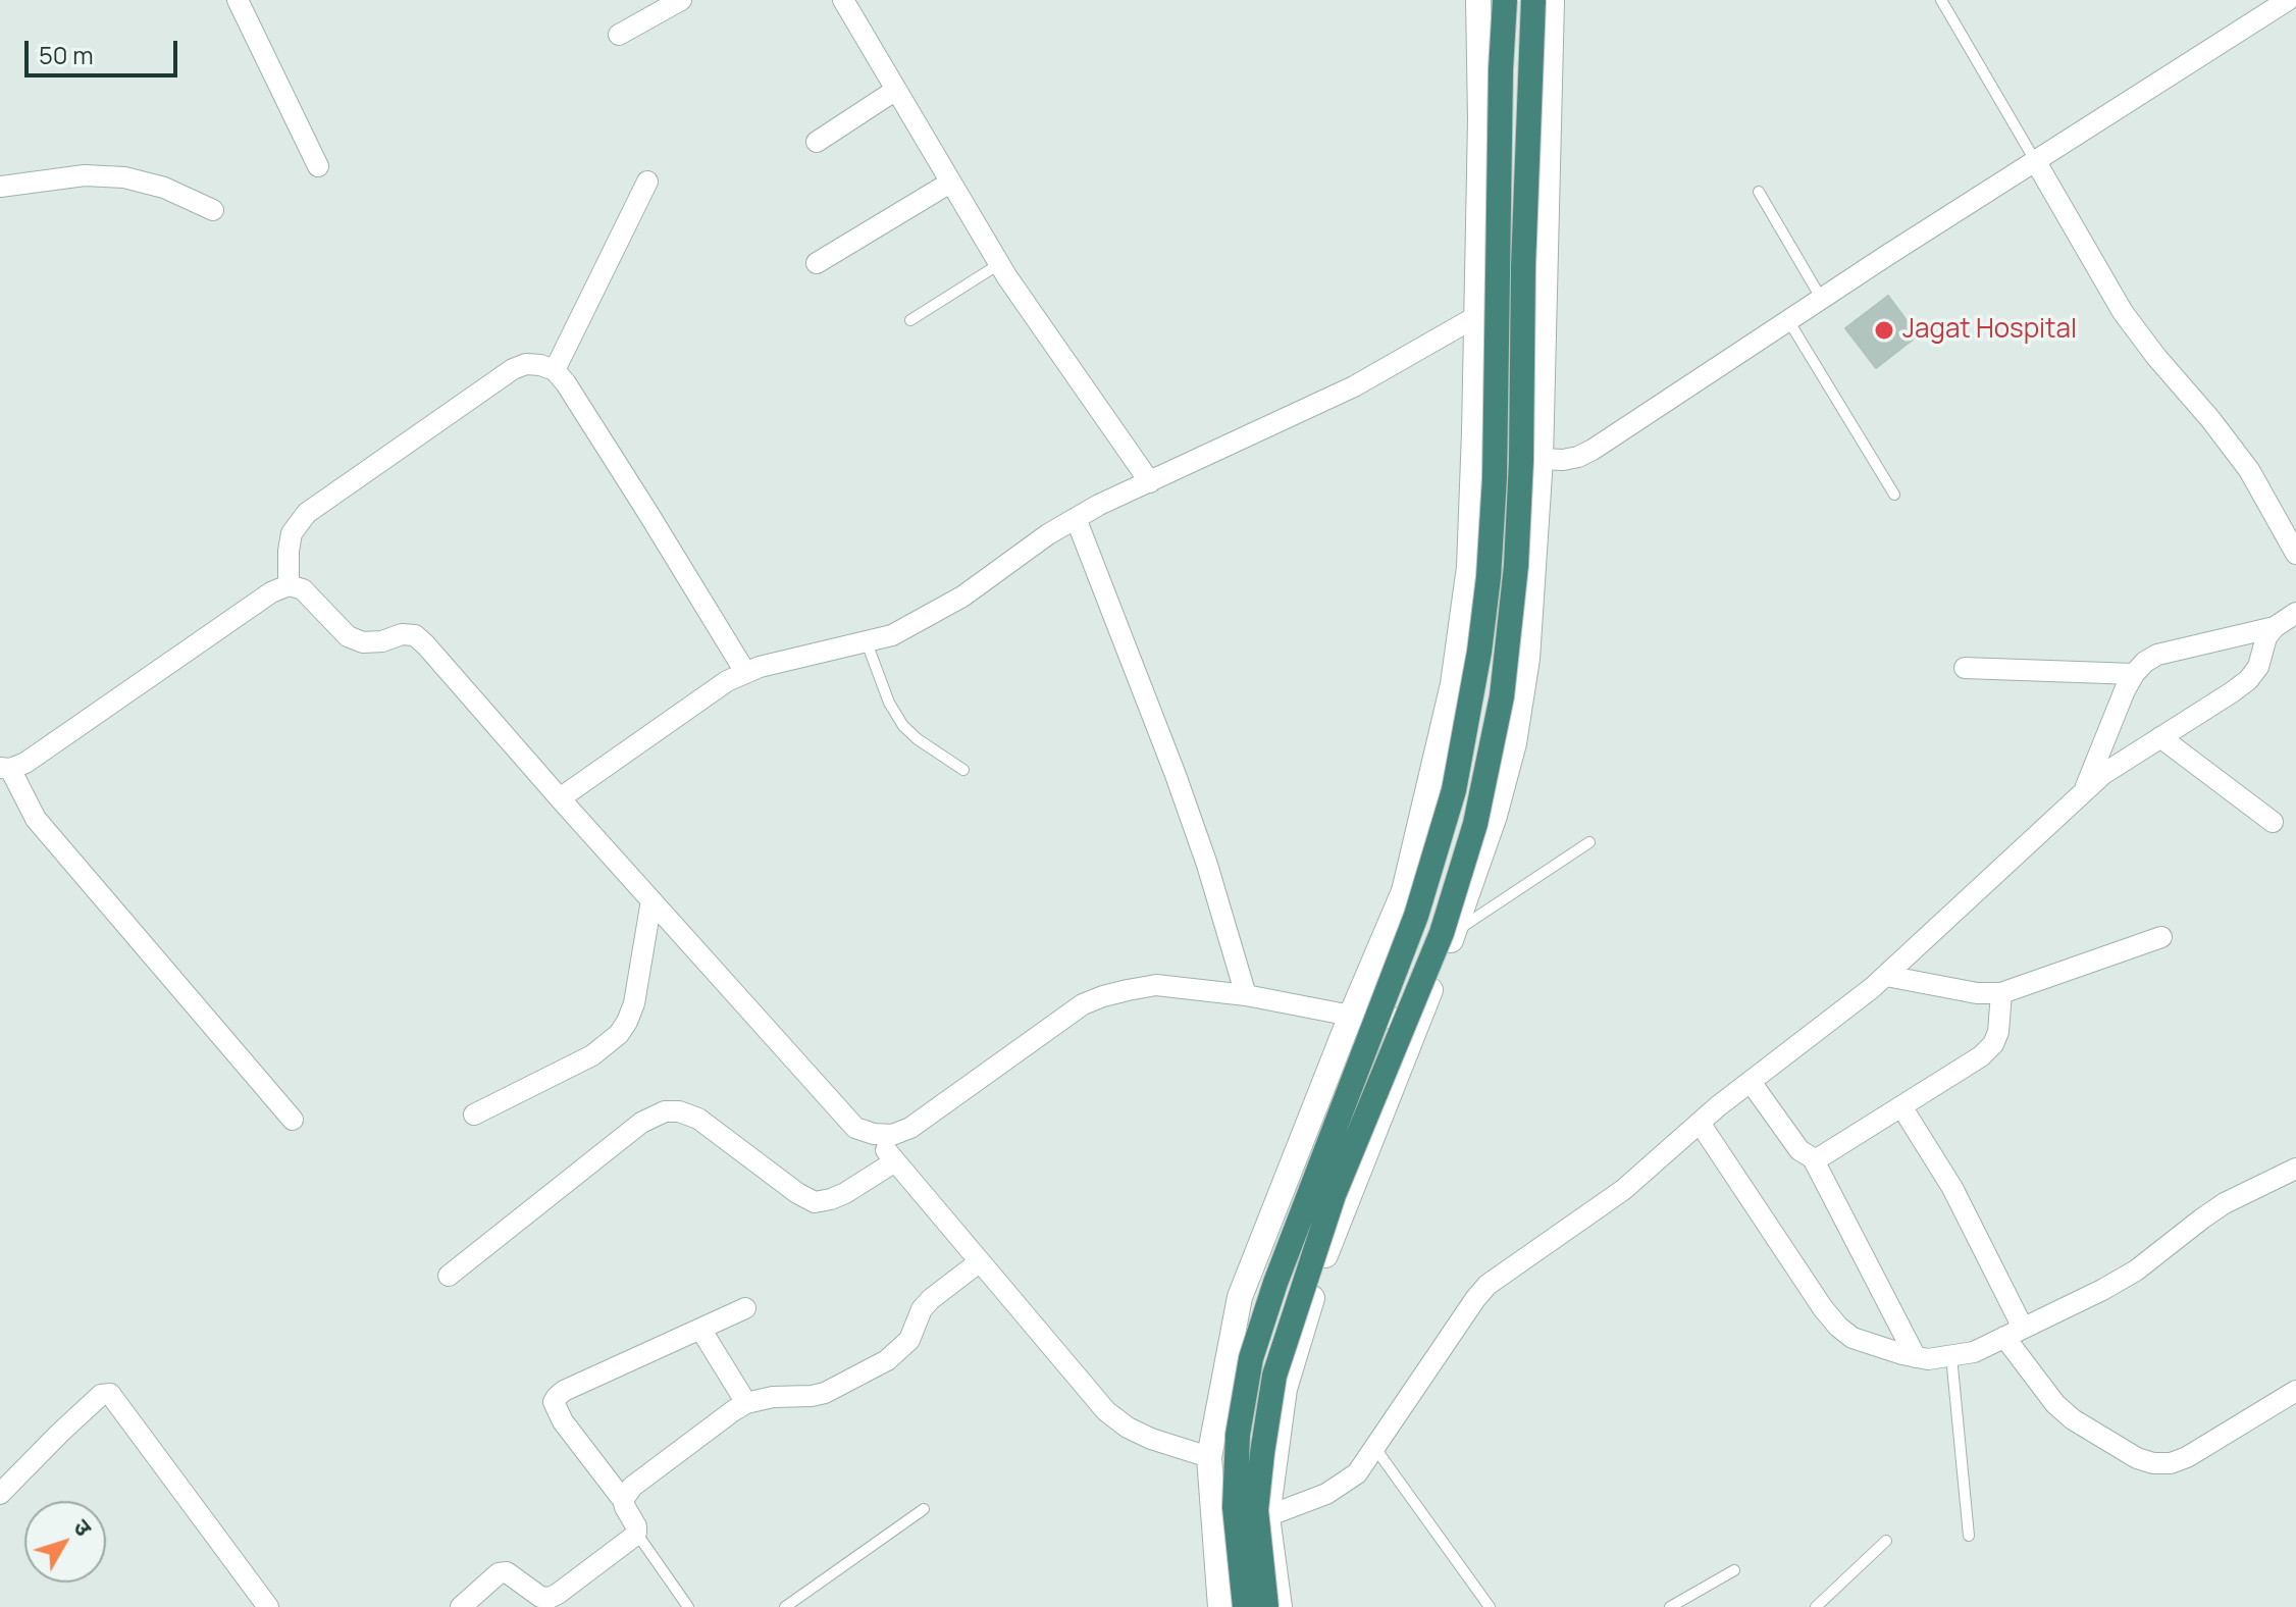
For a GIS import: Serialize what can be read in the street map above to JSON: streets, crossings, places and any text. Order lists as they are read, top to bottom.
{
  "places": ["Jagat Hospital"],
  "scale_bar": "50 m",
  "north": "top right"
}
